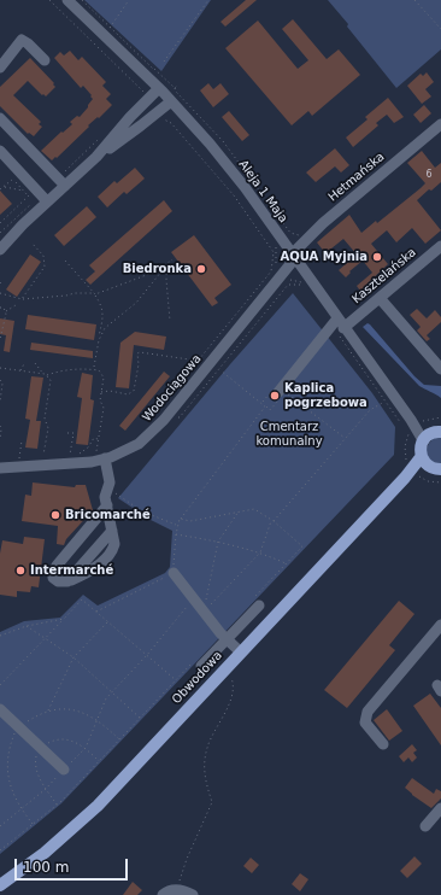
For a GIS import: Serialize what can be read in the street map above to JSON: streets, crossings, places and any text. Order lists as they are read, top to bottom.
{
  "streets": {
    "main road": ["Obwodowa"],
    "street": [
      "Hetmańska",
      "Aleja 1 Maja",
      "Kasztelańska",
      "Wodociągowa"
    ]
  },
  "crossings": [
    ["Hetmańska", "Aleja 1 Maja"],
    ["Hetmańska", "Wodociągowa"],
    ["Aleja 1 Maja", "Kasztelańska"],
    ["Aleja 1 Maja", "Wodociągowa"]
  ],
  "parks": ["Cmentarz komunalny"],
  "places": [
    "AQUA Myjnia",
    "Biedronka",
    "Kaplica pogrzebowa",
    "Bricomarché",
    "Intermarché"
  ],
  "house_numbers": ["6"],
  "scale_bar": "100 m"
}
